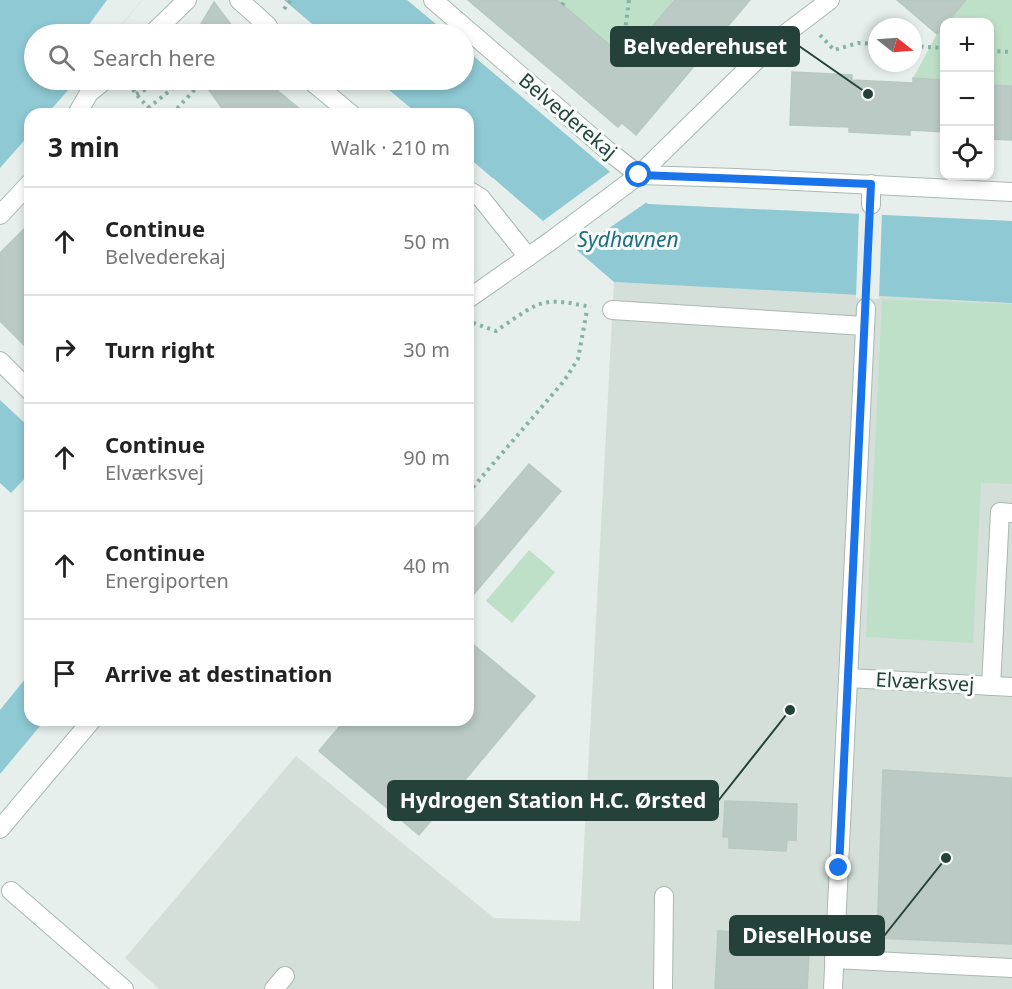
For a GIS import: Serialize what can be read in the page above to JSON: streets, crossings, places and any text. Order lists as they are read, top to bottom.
{
  "streets": {
    "street": ["Belvederekaj", "Elværksvej"]
  },
  "water": ["Sydhavnen"],
  "places": ["Belvederehuset", "Hydrogen Station H.C. Ørsted", "DieselHouse"],
  "north": "right",
  "page": {
    "map_buttons": ["+", "−"],
    "search": "Search here",
    "heading": ["3 min", "Walk · 210 m"],
    "list": [
      ["Continue", "Belvederekaj", "50 m"],
      ["Turn right", "30 m"],
      ["Continue", "Elværksvej", "90 m"],
      ["Continue", "Energiporten", "40 m"],
      "Arrive at destination"
    ]
  }
}
